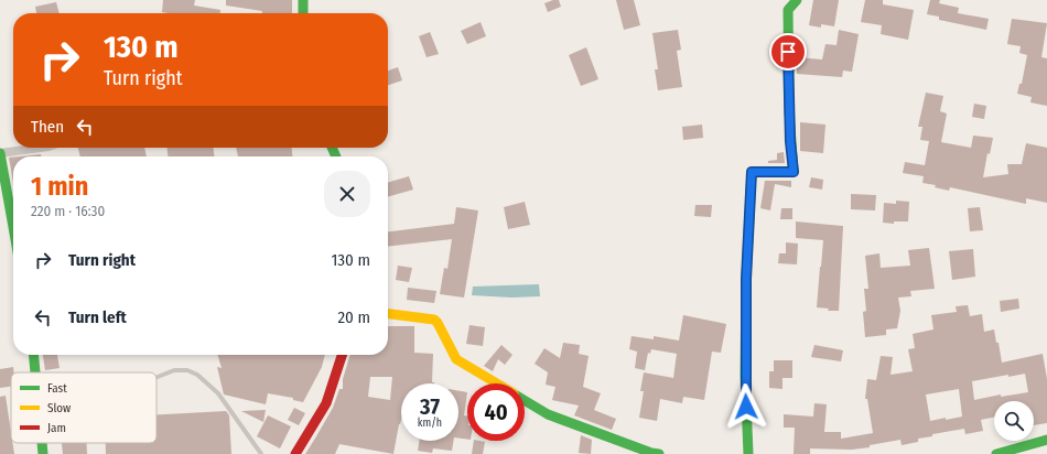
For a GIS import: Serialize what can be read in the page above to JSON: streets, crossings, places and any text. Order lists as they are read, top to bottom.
{
  "legend": ["Fast", "Slow", "Jam"],
  "page": {
    "turn": ["130 m", "Turn right"],
    "then": "Then",
    "heading": ["1 min", "220 m · 16:30"],
    "list": [
      {
        "name": "Turn right",
        "value": "130 m"
      },
      {
        "name": "Turn left",
        "value": "20 m"
      }
    ],
    "speed": "37 km/h",
    "limit": "40"
  }
}
